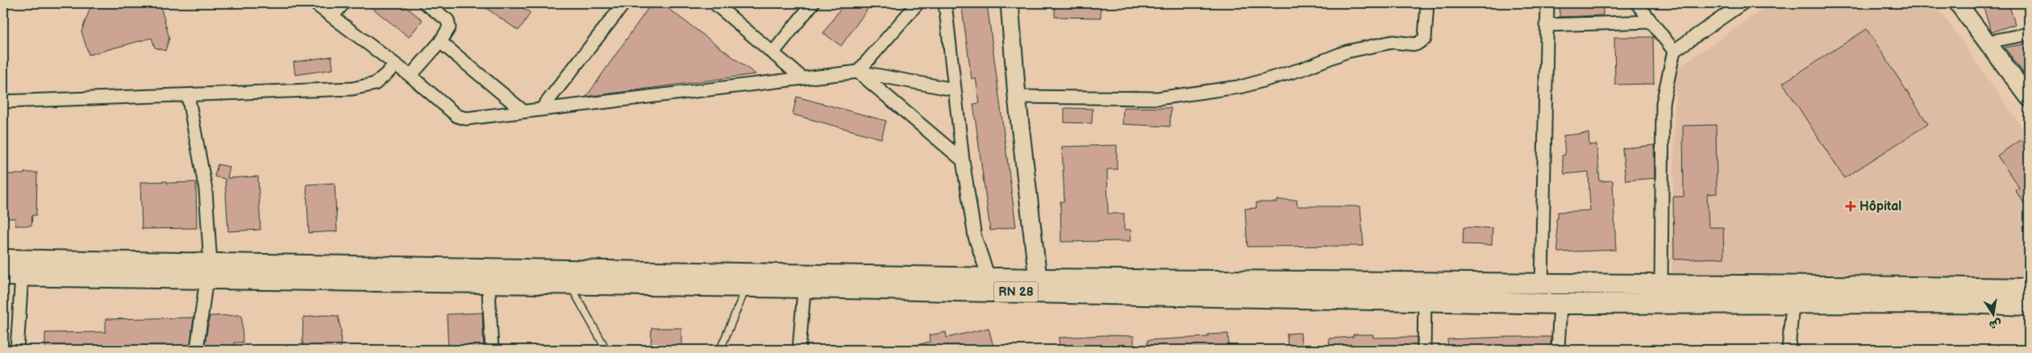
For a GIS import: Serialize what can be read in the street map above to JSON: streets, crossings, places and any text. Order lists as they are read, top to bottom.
{
  "streets": {
    "main road": ["RN 28"]
  },
  "places": {
    "health": ["Hôpital"]
  },
  "north": "bottom"
}
